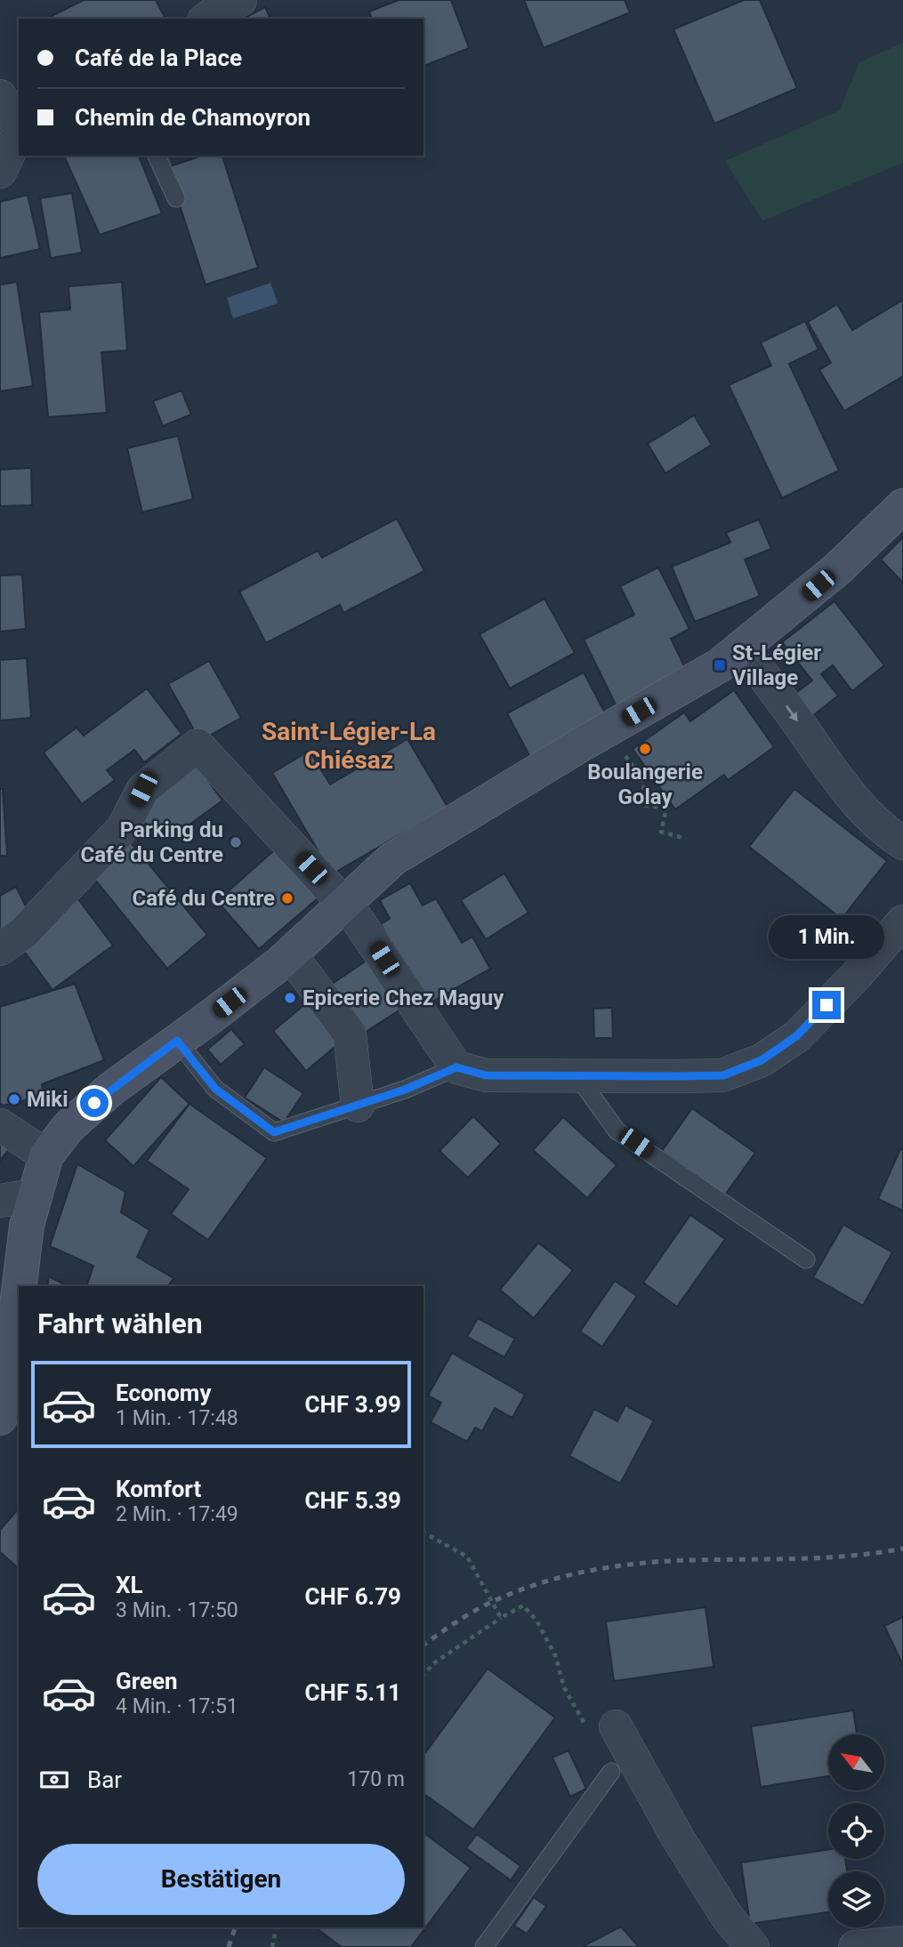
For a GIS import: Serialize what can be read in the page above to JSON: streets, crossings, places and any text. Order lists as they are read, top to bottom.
{
  "districts": ["Saint-Légier-La Chiésaz"],
  "places": {
    "transit": ["St-Légier Village"],
    "other": [
      "Boulangerie Golay",
      "Parking du Café du Centre",
      "Café du Centre",
      "Epicerie Chez Maguy",
      "Miki"
    ]
  },
  "north": "top left",
  "page": {
    "banner": ["Café de la Place", "Chemin de Chamoyron"],
    "bubble": "1 Min.",
    "heading": "Fahrt wählen",
    "list": [
      {
        "name": "Economy",
        "note": "1 Min. · 17:48",
        "value": "CHF 3.99"
      },
      {
        "name": "Komfort",
        "note": "2 Min. · 17:49",
        "value": "CHF 5.39"
      },
      {
        "name": "XL",
        "note": "3 Min. · 17:50",
        "value": "CHF 6.79"
      },
      {
        "name": "Green",
        "note": "4 Min. · 17:51",
        "value": "CHF 5.11"
      }
    ],
    "pay": ["Bar", "170 m"],
    "buttons": "Bestätigen"
  }
}
